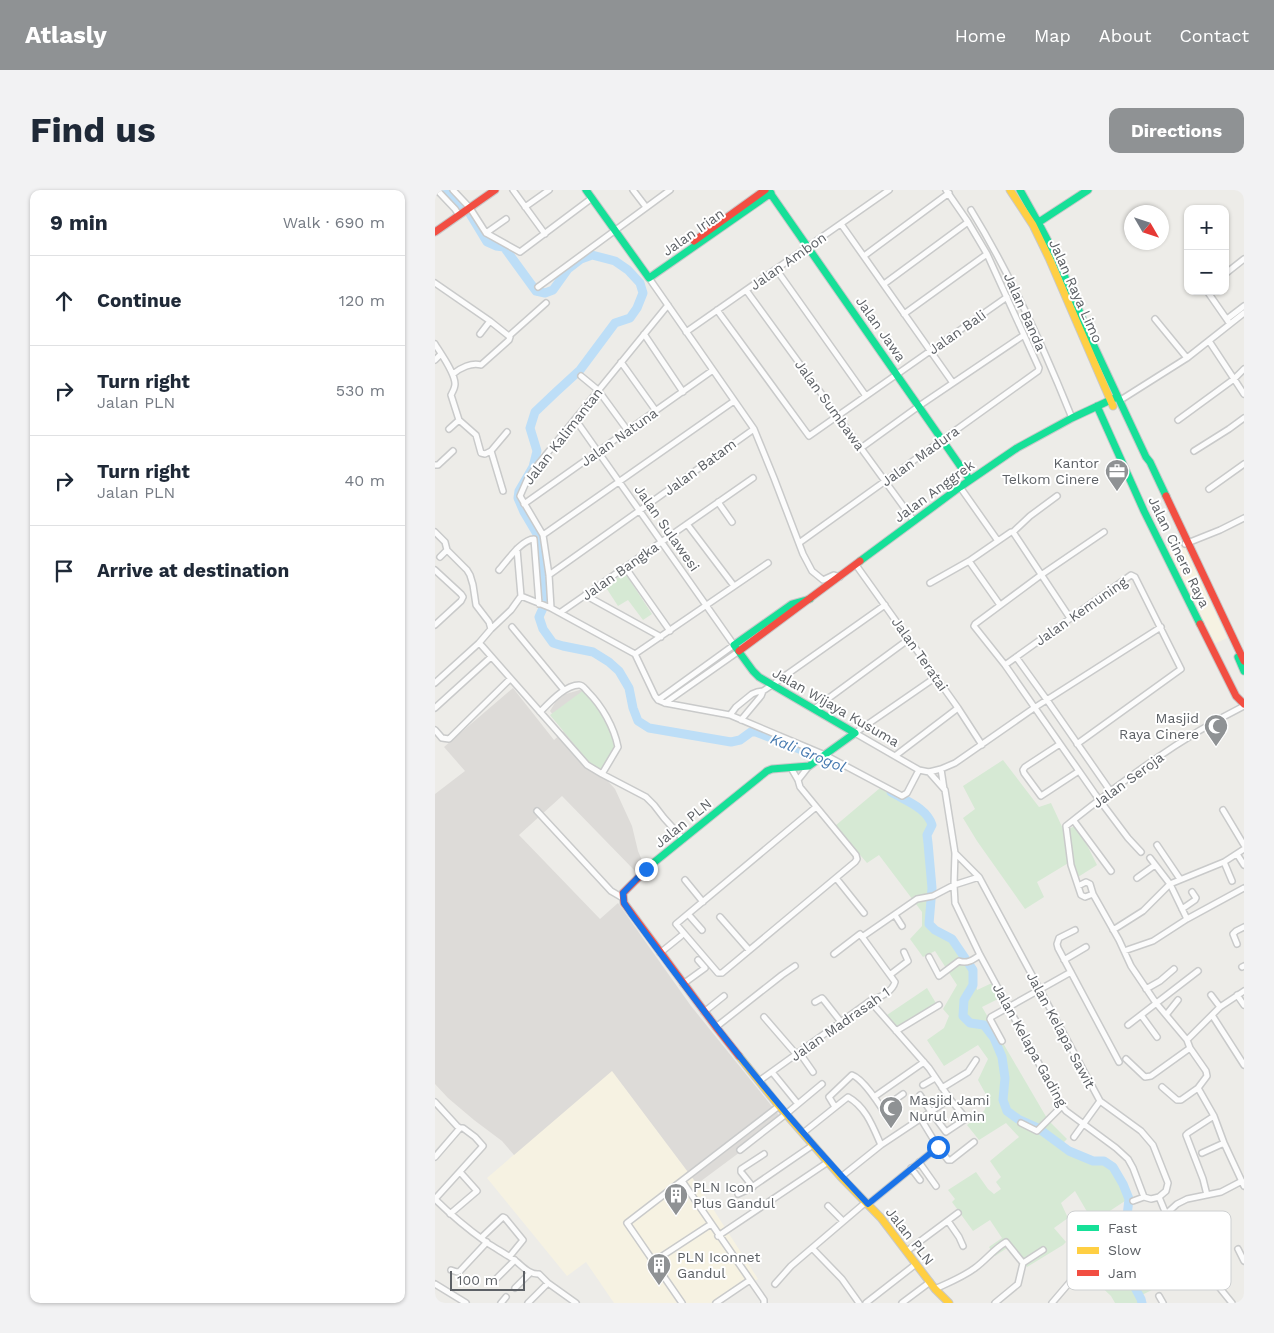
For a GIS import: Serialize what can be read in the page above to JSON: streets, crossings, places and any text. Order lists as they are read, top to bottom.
{
  "streets": {
    "street": [
      "Jalan Irian",
      "Jalan Ambon",
      "Jalan Raya Limo",
      "Jalan Banda",
      "Jalan Jawa",
      "Jalan Bali",
      "Jalan Sumbawa",
      "Jalan Kalimantan",
      "Jalan Natuna",
      "Jalan Madura",
      "Jalan Batam",
      "Jalan Anggrek",
      "Jalan Sulawesi",
      "Jalan Cinere Raya",
      "Jalan Bangka",
      "Jalan Kemuning",
      "Jalan Teratai",
      "Jalan Wijaya Kusuma",
      "Jalan Seroja",
      "Jalan PLN",
      "Jalan Madrasah 1",
      "Jalan Kelapa Sawit",
      "Jalan Kelapa Gading"
    ]
  },
  "crossings": [
    ["Jalan Irian", "Jalan Jawa"],
    ["Jalan Ambon", "Jalan Jawa"],
    ["Jalan Ambon", "Jalan Bali"],
    ["Jalan Ambon", "Jalan Sumbawa"],
    ["Jalan Raya Limo", "Jalan Anggrek"],
    ["Jalan Raya Limo", "Jalan Cinere Raya"],
    ["Jalan Banda", "Jalan Anggrek"],
    ["Jalan Jawa", "Jalan Bali"],
    ["Jalan Jawa", "Jalan Madura"],
    ["Jalan Jawa", "Jalan Anggrek"],
    ["Jalan Bali", "Jalan Sumbawa"],
    ["Jalan Sumbawa", "Jalan Madura"],
    ["Jalan Sumbawa", "Jalan Anggrek"],
    ["Jalan Kalimantan", "Jalan Natuna"],
    ["Jalan Kalimantan", "Jalan Batam"],
    ["Jalan Kalimantan", "Jalan Sulawesi"],
    ["Jalan Natuna", "Jalan Sulawesi"],
    ["Jalan Batam", "Jalan Sulawesi"],
    ["Jalan Anggrek", "Jalan Sulawesi"],
    ["Jalan Anggrek", "Jalan Cinere Raya"],
    ["Jalan Anggrek", "Jalan Teratai"],
    ["Jalan Anggrek", "Jalan Wijaya Kusuma"],
    ["Jalan Sulawesi", "Jalan Bangka"],
    ["Jalan Sulawesi", "Jalan Wijaya Kusuma"],
    ["Jalan Cinere Raya", "Jalan Seroja"],
    ["Jalan Wijaya Kusuma", "Jalan PLN"],
    ["Jalan PLN", "Jalan Madrasah 1"],
    ["Jalan Kelapa Sawit", "Jalan Kelapa Gading"]
  ],
  "water": ["Kali Grogol"],
  "places": {
    "office": ["Kantor Telkom Cinere"],
    "mosque": ["Masjid Raya Cinere", "Masjid Jami Nurul Amin"],
    "building": ["PLN Icon Plus Gandul", "PLN Iconnet Gandul"]
  },
  "legend": ["Fast", "Slow", "Jam"],
  "scale_bar": "100 m",
  "north": "bottom right",
  "page": {
    "header": "Atlasly",
    "nav": [
      "Home",
      "Map",
      "About",
      "Contact"
    ],
    "buttons": "Directions",
    "title": "Find us",
    "heading": ["9 min", "Walk · 690 m"],
    "map_buttons": ["+", "−"],
    "list": [
      ["Continue", "120 m"],
      ["Turn right", "Jalan PLN", "530 m"],
      ["Turn right", "Jalan PLN", "40 m"],
      "Arrive at destination"
    ],
    "scale": "100 m"
  }
}
